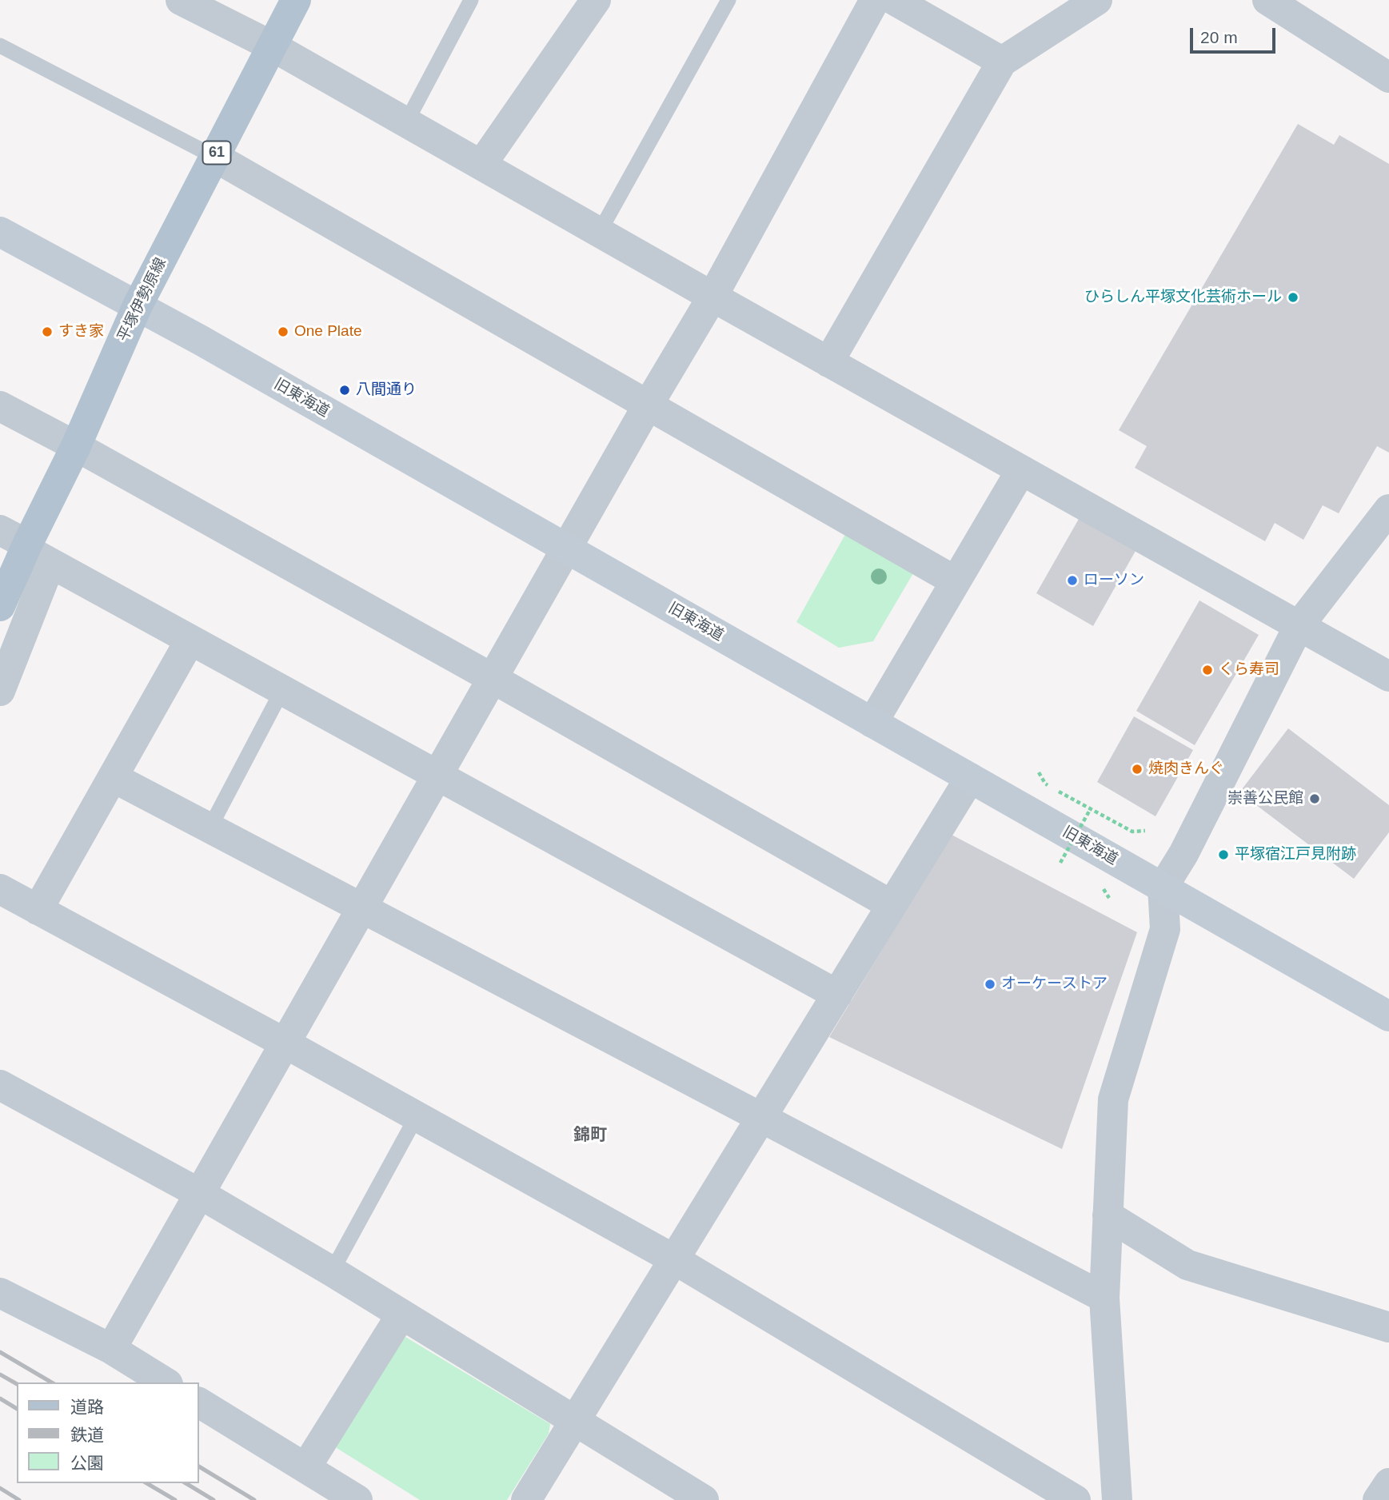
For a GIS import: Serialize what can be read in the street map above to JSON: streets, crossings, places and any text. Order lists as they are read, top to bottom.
{
  "streets": {
    "main road": ["61", "平塚伊勢原線"],
    "street": ["旧東海道"]
  },
  "crossings": [
    ["平塚伊勢原線", "旧東海道"]
  ],
  "districts": ["錦町"],
  "places": [
    "ひらしん平塚文化芸術ホール",
    "すき家",
    "One Plate",
    "八間通り",
    "ローソン",
    "くら寿司",
    "焼肉きんぐ",
    "崇善公民館",
    "平塚宿江戸見附跡",
    "オーケーストア"
  ],
  "legend": ["道路", "鉄道", "公園"],
  "scale_bar": "20 m"
}
